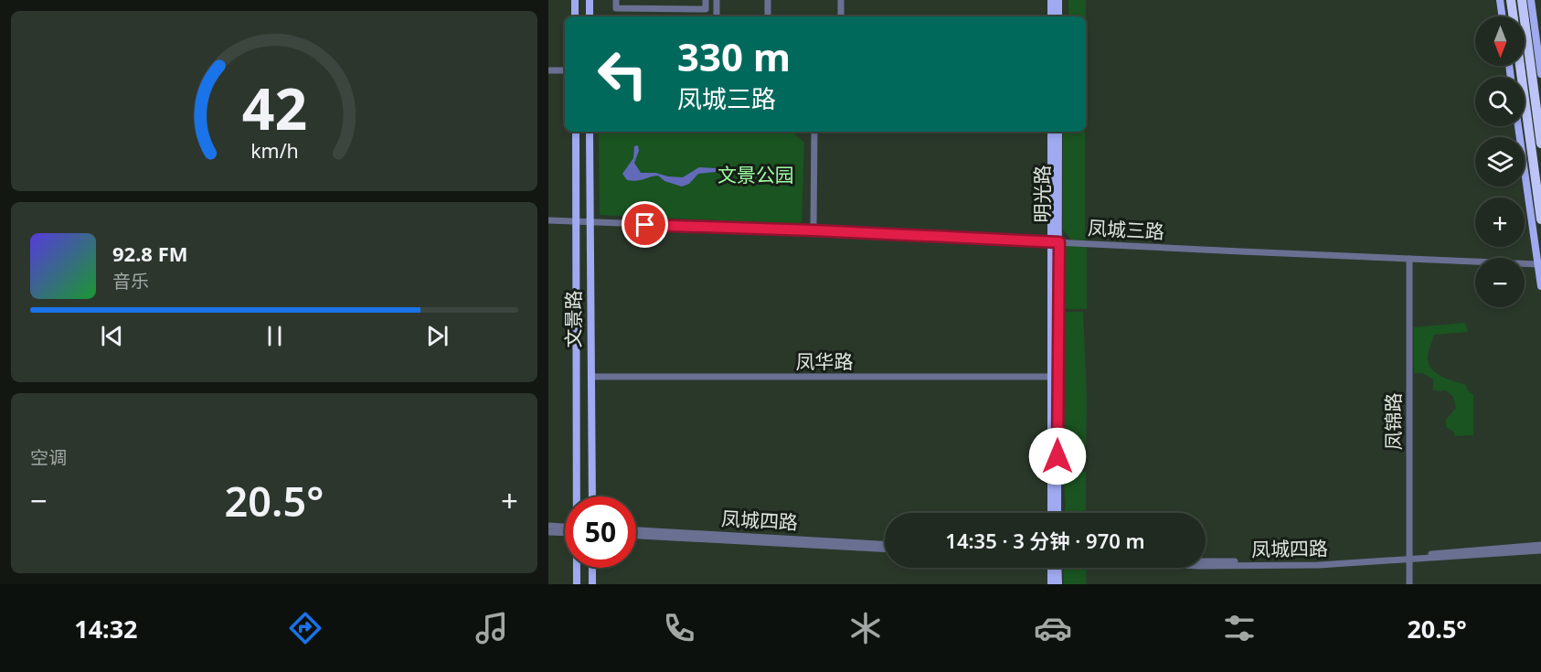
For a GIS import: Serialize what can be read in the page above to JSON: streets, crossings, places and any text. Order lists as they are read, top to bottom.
{
  "streets": {
    "main road": ["明光路", "文景路"],
    "street": [
      "凤城三路",
      "凤华路",
      "凤锦路",
      "凤城四路"
    ]
  },
  "crossings": [
    ["明光路", "凤城三路"],
    ["明光路", "凤华路"],
    ["凤城三路", "文景路"],
    ["凤城三路", "凤锦路"],
    ["文景路", "凤华路"],
    ["凤锦路", "凤城四路"]
  ],
  "parks": ["文景公园"],
  "north": "bottom",
  "page": {
    "map_buttons": ["+", "−"],
    "turn": ["330 m", "凤城三路"],
    "song": ["92.8 FM", "音乐"],
    "tile": "空调",
    "heat": ["−", "20.5°", "+"],
    "limit": "50",
    "trip": "14:35 · 3 分钟 · 970 m",
    "tabs": ["14:32", "20.5°"],
    "gauge": ["42", "km/h"]
  }
}
